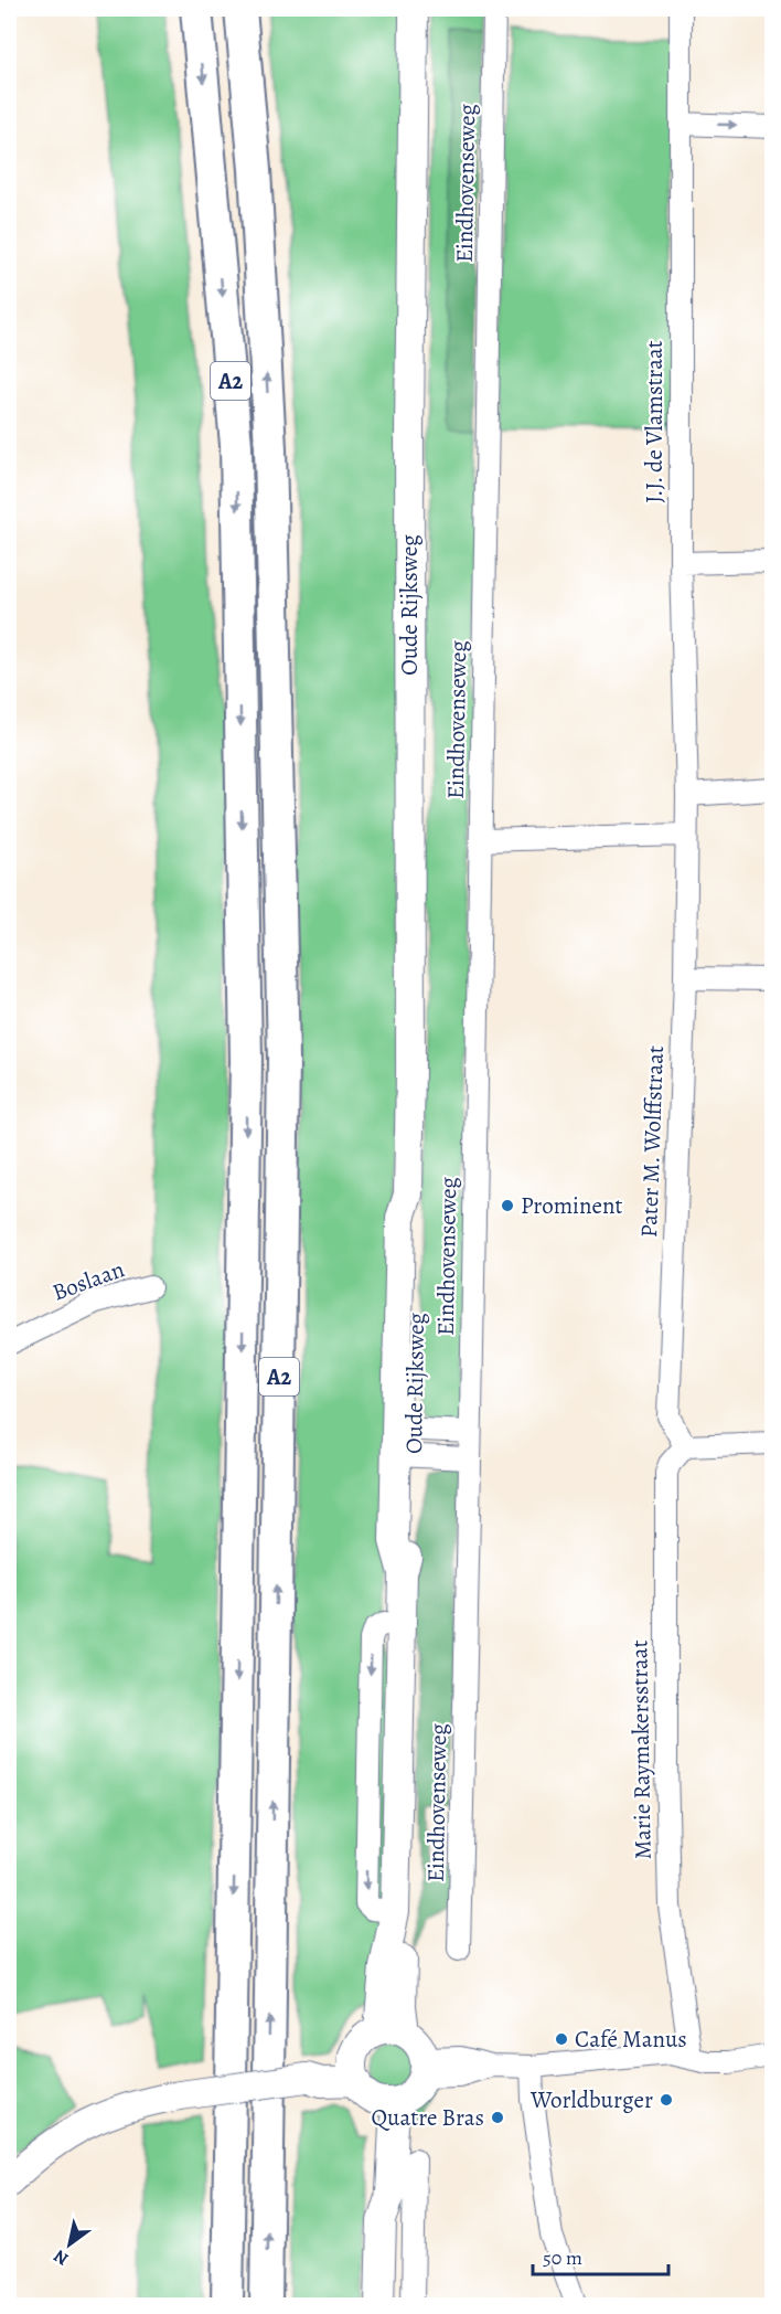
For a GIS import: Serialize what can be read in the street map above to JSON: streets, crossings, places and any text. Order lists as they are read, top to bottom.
{
  "streets": {
    "highway": ["A2"],
    "main road": ["Oude Rijksweg"],
    "street": [
      "Eindhovenseweg",
      "J.J. de Vlamstraat",
      "Pater M. Wolffstraat",
      "Boslaan",
      "Marie Raymakersstraat"
    ]
  },
  "crossings": [
    ["J.J. de Vlamstraat", "Pater M. Wolffstraat"],
    ["Pater M. Wolffstraat", "Marie Raymakersstraat"]
  ],
  "places": [
    "Prominent",
    "Café Manus",
    "Worldburger",
    "Quatre Bras"
  ],
  "scale_bar": "50 m",
  "north": "bottom left"
}
